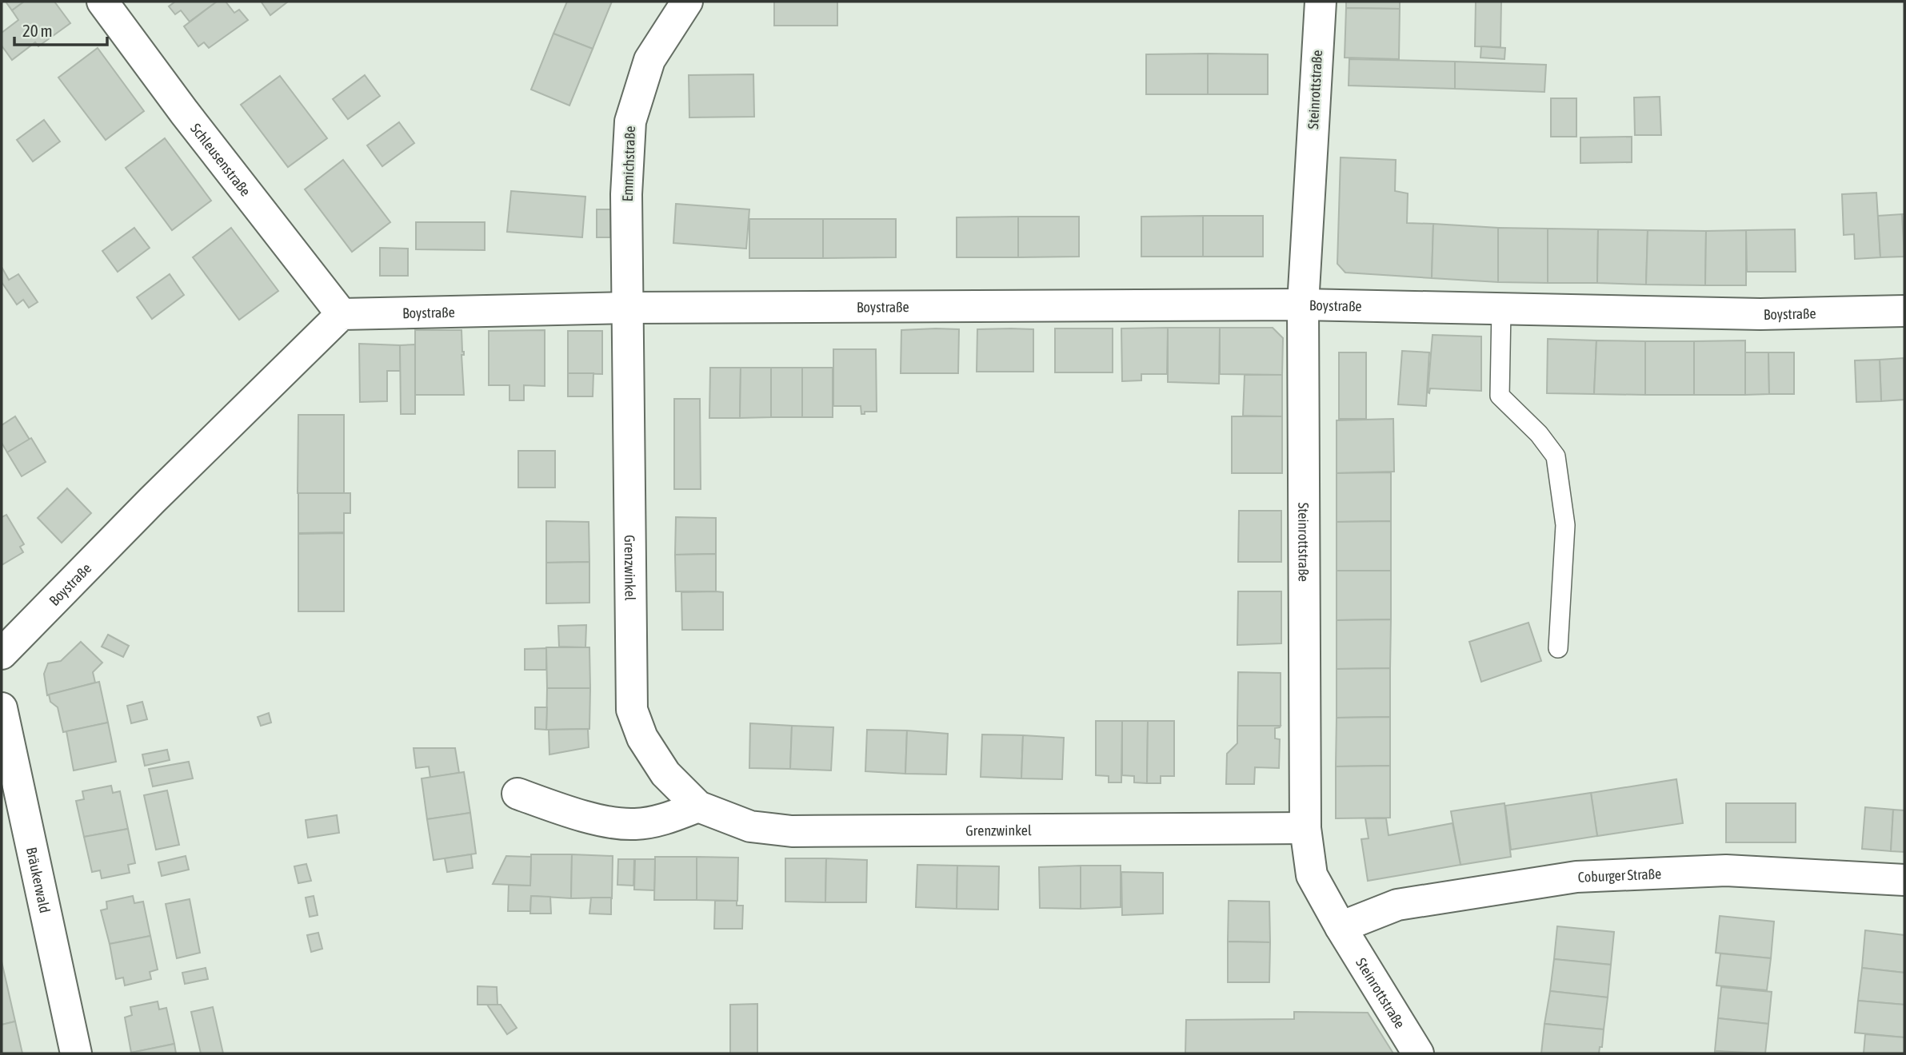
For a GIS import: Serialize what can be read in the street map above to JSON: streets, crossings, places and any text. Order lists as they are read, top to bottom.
{
  "streets": {
    "street": [
      "Steinrottstraße",
      "Schleusenstraße",
      "Emmichstraße",
      "Boystraße",
      "Grenzwinkel",
      "Coburger Straße",
      "Bräukerwald"
    ]
  },
  "crossings": [
    ["Steinrottstraße", "Boystraße"],
    ["Steinrottstraße", "Grenzwinkel"],
    ["Steinrottstraße", "Coburger Straße"],
    ["Schleusenstraße", "Boystraße"],
    ["Emmichstraße", "Boystraße"],
    ["Emmichstraße", "Grenzwinkel"],
    ["Boystraße", "Grenzwinkel"]
  ],
  "scale_bar": "20 m"
}
